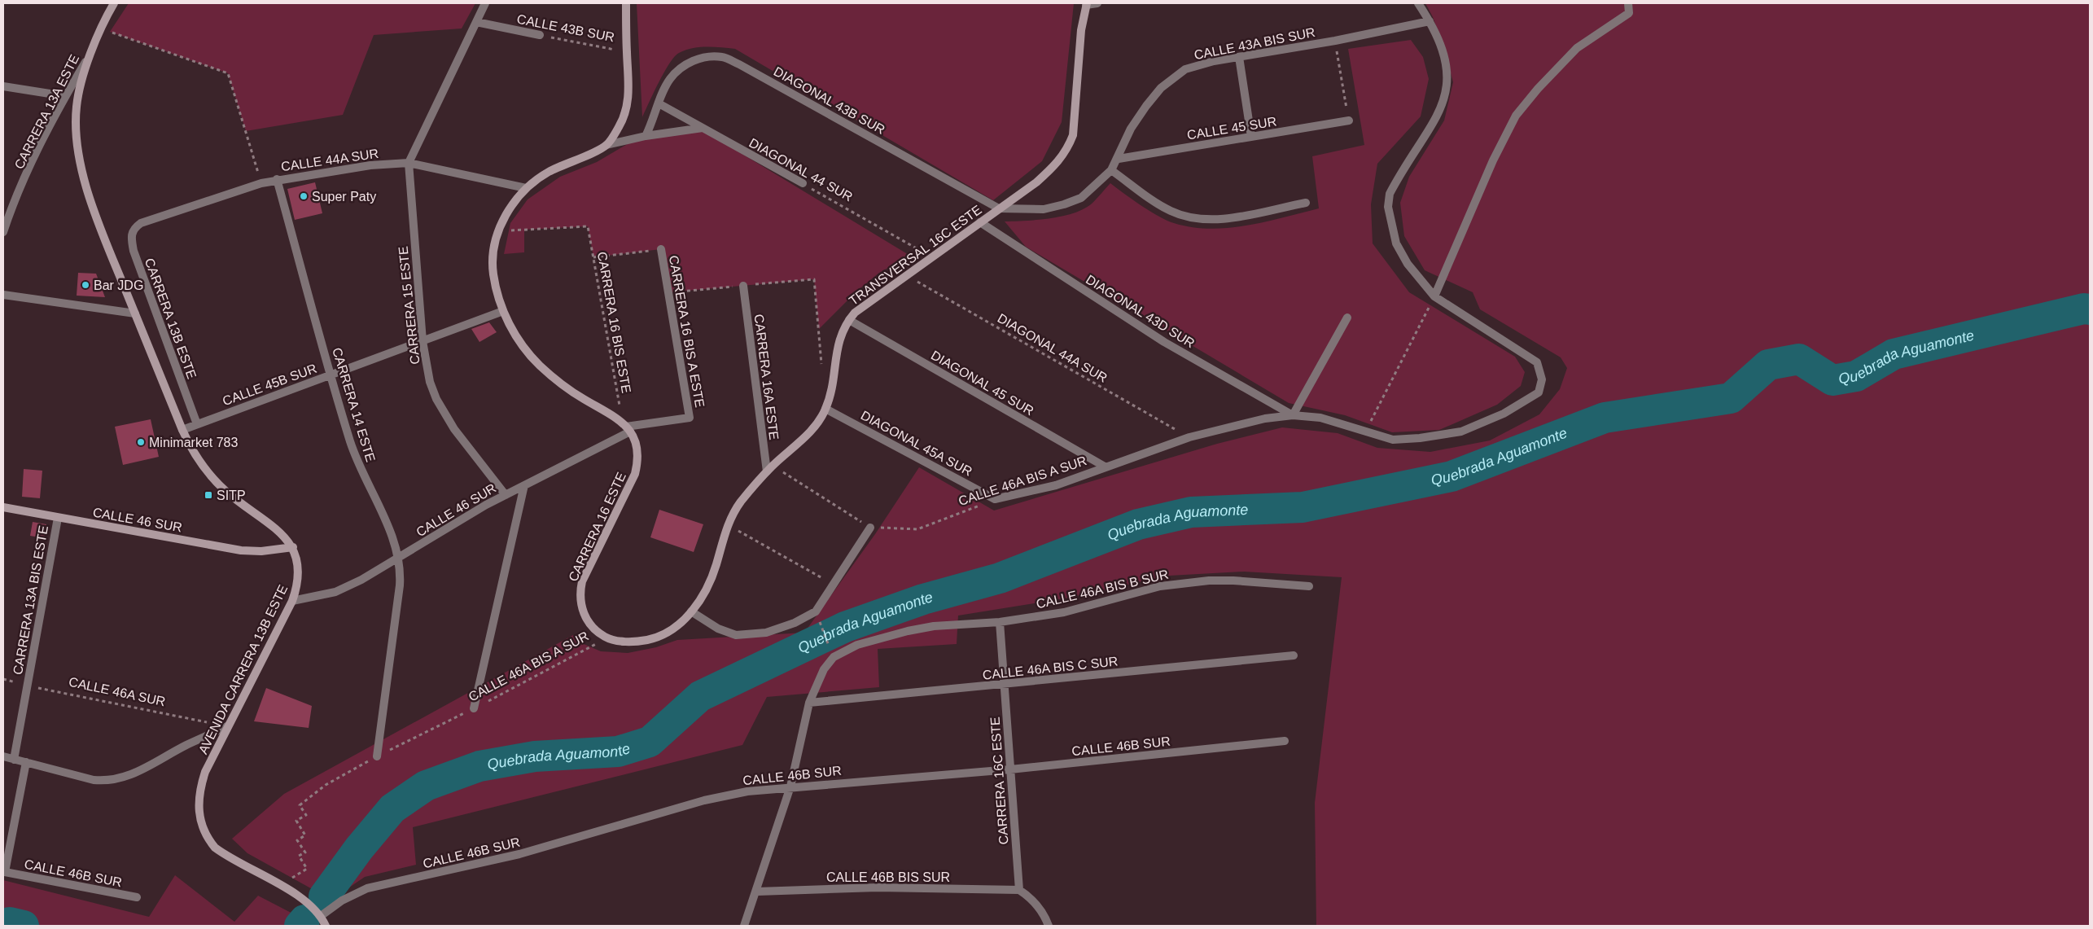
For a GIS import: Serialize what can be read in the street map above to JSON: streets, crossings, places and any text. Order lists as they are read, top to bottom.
{
  "streets": {
    "street": [
      "CALLE 43B SUR",
      "CALLE 43A BIS SUR",
      "DIAGONAL 43B SUR",
      "CARRERA 13A ESTE",
      "CALLE 45 SUR",
      "CALLE 44A SUR",
      "DIAGONAL 44 SUR",
      "TRANSVERSAL 16C ESTE",
      "CARRERA 15 ESTE",
      "DIAGONAL 43D SUR",
      "CARRERA 13B ESTE",
      "CARRERA 16 BIS A ESTE",
      "CARRERA 16A ESTE",
      "DIAGONAL 45 SUR",
      "CALLE 45B SUR",
      "CARRERA 14 ESTE",
      "DIAGONAL 45A SUR",
      "CALLE 46A BIS A SUR",
      "CALLE 46 SUR",
      "CARRERA 16 ESTE",
      "CALLE 46A BIS B SUR",
      "CARRERA 13A BIS ESTE",
      "CALLE 46A BIS C SUR",
      "AVENIDA CARRERA 13B ESTE",
      "CALLE 46B SUR",
      "CARRERA 16C ESTE",
      "CALLE 46B BIS SUR"
    ],
    "path": ["CARRERA 16 BIS ESTE", "DIAGONAL 44A SUR", "CALLE 46A SUR"]
  },
  "crossings": [
    ["CALLE 43A BIS SUR", "CALLE 45 SUR"],
    ["DIAGONAL 43B SUR", "DIAGONAL 44 SUR"],
    ["DIAGONAL 43B SUR", "TRANSVERSAL 16C ESTE"],
    ["CARRERA 13A ESTE", "AVENIDA CARRERA 13B ESTE"],
    ["CALLE 44A SUR", "CARRERA 15 ESTE"],
    ["CALLE 44A SUR", "CARRERA 13B ESTE"],
    ["CALLE 44A SUR", "CARRERA 14 ESTE"],
    ["DIAGONAL 44 SUR", "TRANSVERSAL 16C ESTE"],
    ["TRANSVERSAL 16C ESTE", "DIAGONAL 43D SUR"],
    ["TRANSVERSAL 16C ESTE", "DIAGONAL 44A SUR"],
    ["TRANSVERSAL 16C ESTE", "CARRERA 16A ESTE"],
    ["TRANSVERSAL 16C ESTE", "DIAGONAL 45 SUR"],
    ["TRANSVERSAL 16C ESTE", "DIAGONAL 45A SUR"],
    ["TRANSVERSAL 16C ESTE", "CALLE 46A BIS A SUR"],
    ["CARRERA 15 ESTE", "CALLE 45B SUR"],
    ["CARRERA 15 ESTE", "CALLE 46 SUR"],
    ["DIAGONAL 43D SUR", "CALLE 46A BIS A SUR"],
    ["CARRERA 13B ESTE", "CALLE 45B SUR"],
    ["CARRERA 16 BIS ESTE", "CARRERA 16 BIS A ESTE"],
    ["CARRERA 16 BIS ESTE", "CALLE 46 SUR"],
    ["CARRERA 16 BIS ESTE", "CARRERA 16 ESTE"],
    ["CARRERA 16 BIS A ESTE", "CALLE 46 SUR"],
    ["CARRERA 16 BIS A ESTE", "CARRERA 16 ESTE"],
    ["DIAGONAL 44A SUR", "CALLE 46A BIS A SUR"],
    ["DIAGONAL 45 SUR", "CALLE 46A BIS A SUR"],
    ["CALLE 45B SUR", "CARRERA 14 ESTE"],
    ["CALLE 45B SUR", "AVENIDA CARRERA 13B ESTE"],
    ["CARRERA 14 ESTE", "CALLE 46A BIS A SUR"],
    ["CARRERA 14 ESTE", "CALLE 46 SUR"],
    ["DIAGONAL 45A SUR", "CALLE 46A BIS A SUR"],
    ["CALLE 46A BIS A SUR", "CARRERA 16 ESTE"],
    ["CALLE 46A BIS A SUR", "AVENIDA CARRERA 13B ESTE"],
    ["CALLE 46 SUR", "CARRERA 16 ESTE"],
    ["CALLE 46 SUR", "CARRERA 13A BIS ESTE"],
    ["CALLE 46 SUR", "AVENIDA CARRERA 13B ESTE"],
    ["CALLE 46A BIS B SUR", "CALLE 46A BIS C SUR"],
    ["CALLE 46A BIS B SUR", "CARRERA 16C ESTE"],
    ["CARRERA 13A BIS ESTE", "CALLE 46A SUR"],
    ["CALLE 46A BIS C SUR", "CARRERA 16C ESTE"],
    ["AVENIDA CARRERA 13B ESTE", "CALLE 46A SUR"],
    ["AVENIDA CARRERA 13B ESTE", "CALLE 46B SUR"],
    ["CALLE 46B SUR", "CARRERA 16C ESTE"],
    ["CARRERA 16C ESTE", "CALLE 46B BIS SUR"]
  ],
  "water": ["Quebrada Aguamonte"],
  "places": {
    "other": ["Super Paty", "Bar JDG", "Minimarket 783"],
    "transit": ["SITP"]
  }
}
